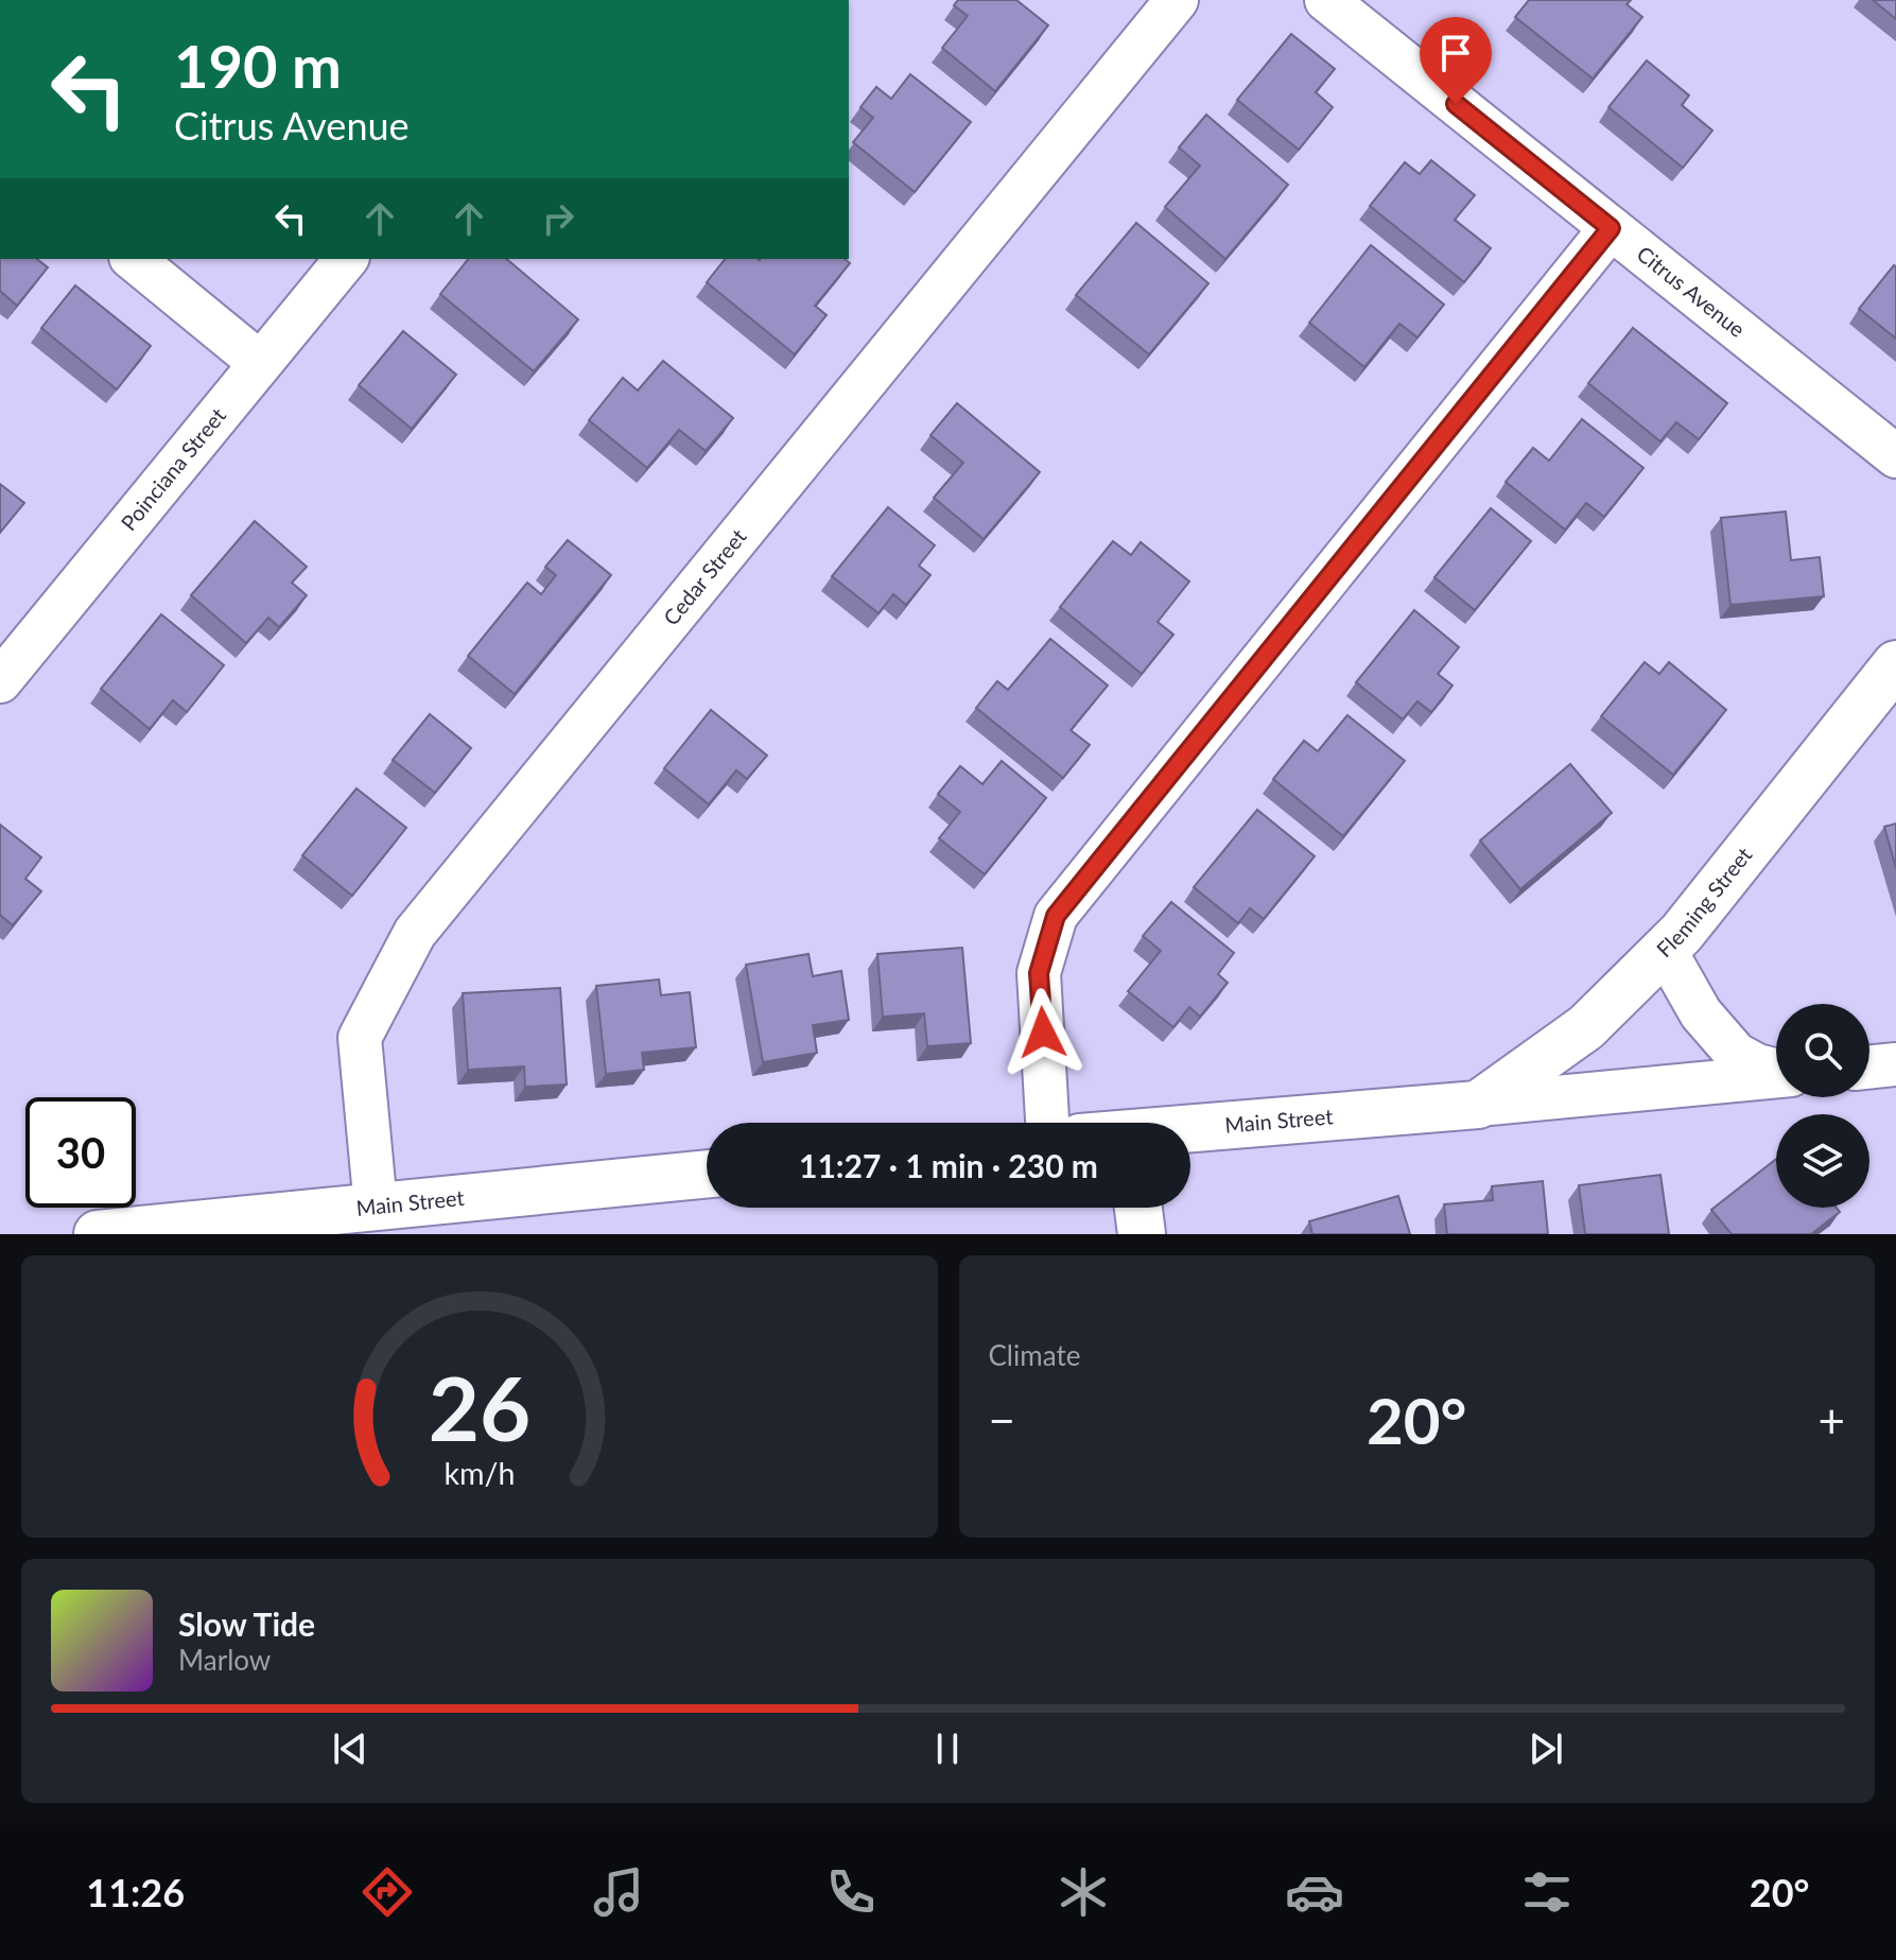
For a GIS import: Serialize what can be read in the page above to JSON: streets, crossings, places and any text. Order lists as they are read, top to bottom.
{
  "streets": {
    "street": [
      "Citrus Avenue",
      "Poinciana Street",
      "Cedar Street",
      "Fleming Street",
      "Main Street"
    ]
  },
  "crossings": [
    ["Cedar Street", "Main Street"],
    ["Fleming Street", "Main Street"]
  ],
  "page": {
    "turn": ["190 m", "Citrus Avenue"],
    "limit": "30",
    "trip": "11:27 · 1 min · 230 m",
    "tile": "Climate",
    "heat": ["−", "20°", "+"],
    "song": ["Slow Tide", "Marlow"],
    "tabs": ["11:26", "20°"],
    "gauge": ["26", "km/h"]
  }
}
